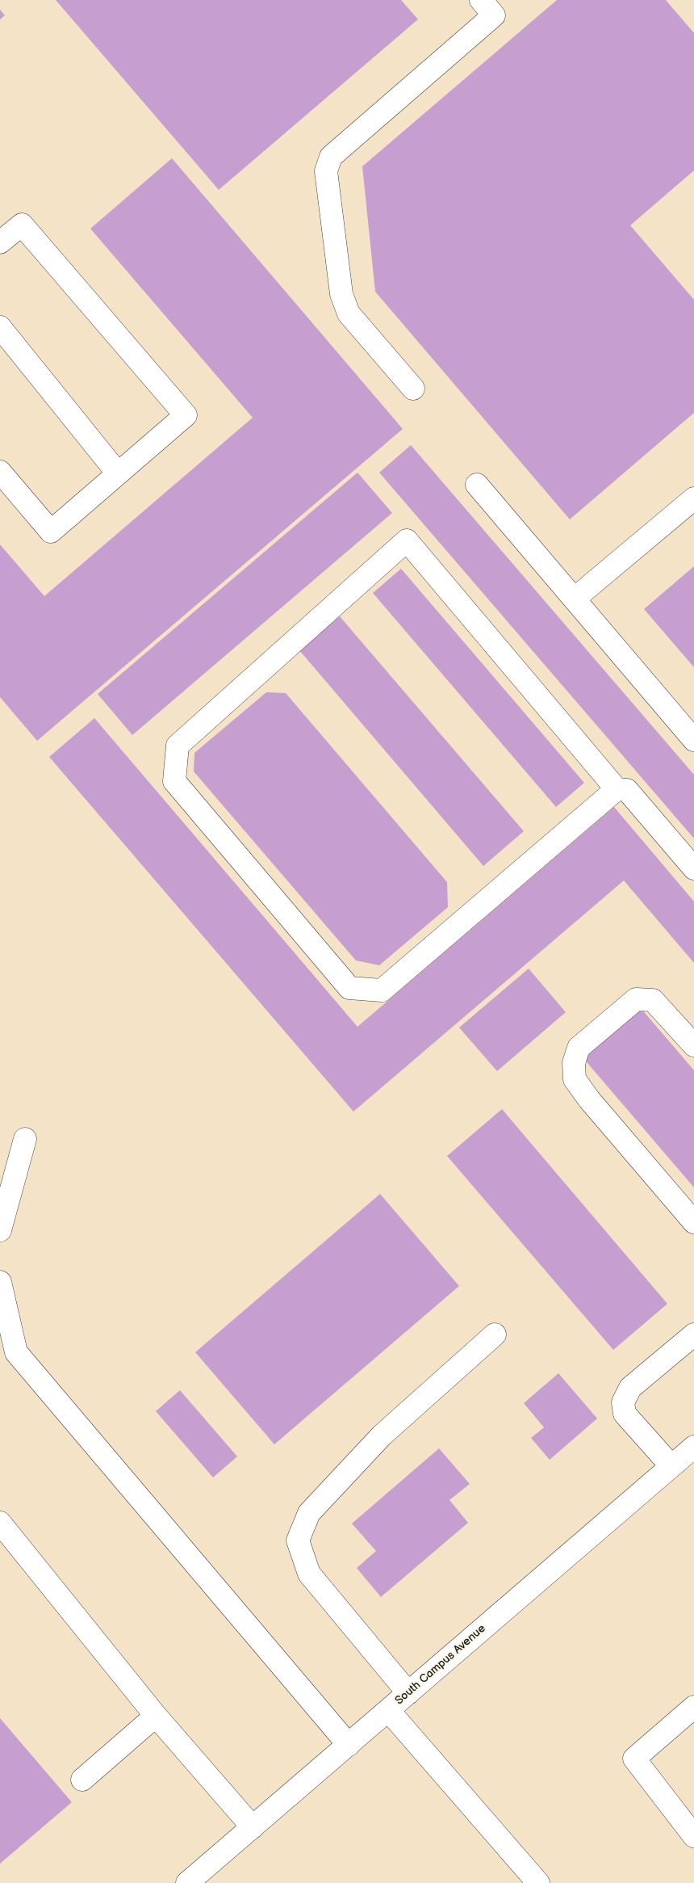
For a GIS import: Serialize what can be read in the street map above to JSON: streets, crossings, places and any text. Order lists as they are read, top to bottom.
{
  "streets": {
    "street": ["South Campus Avenue"]
  }
}
